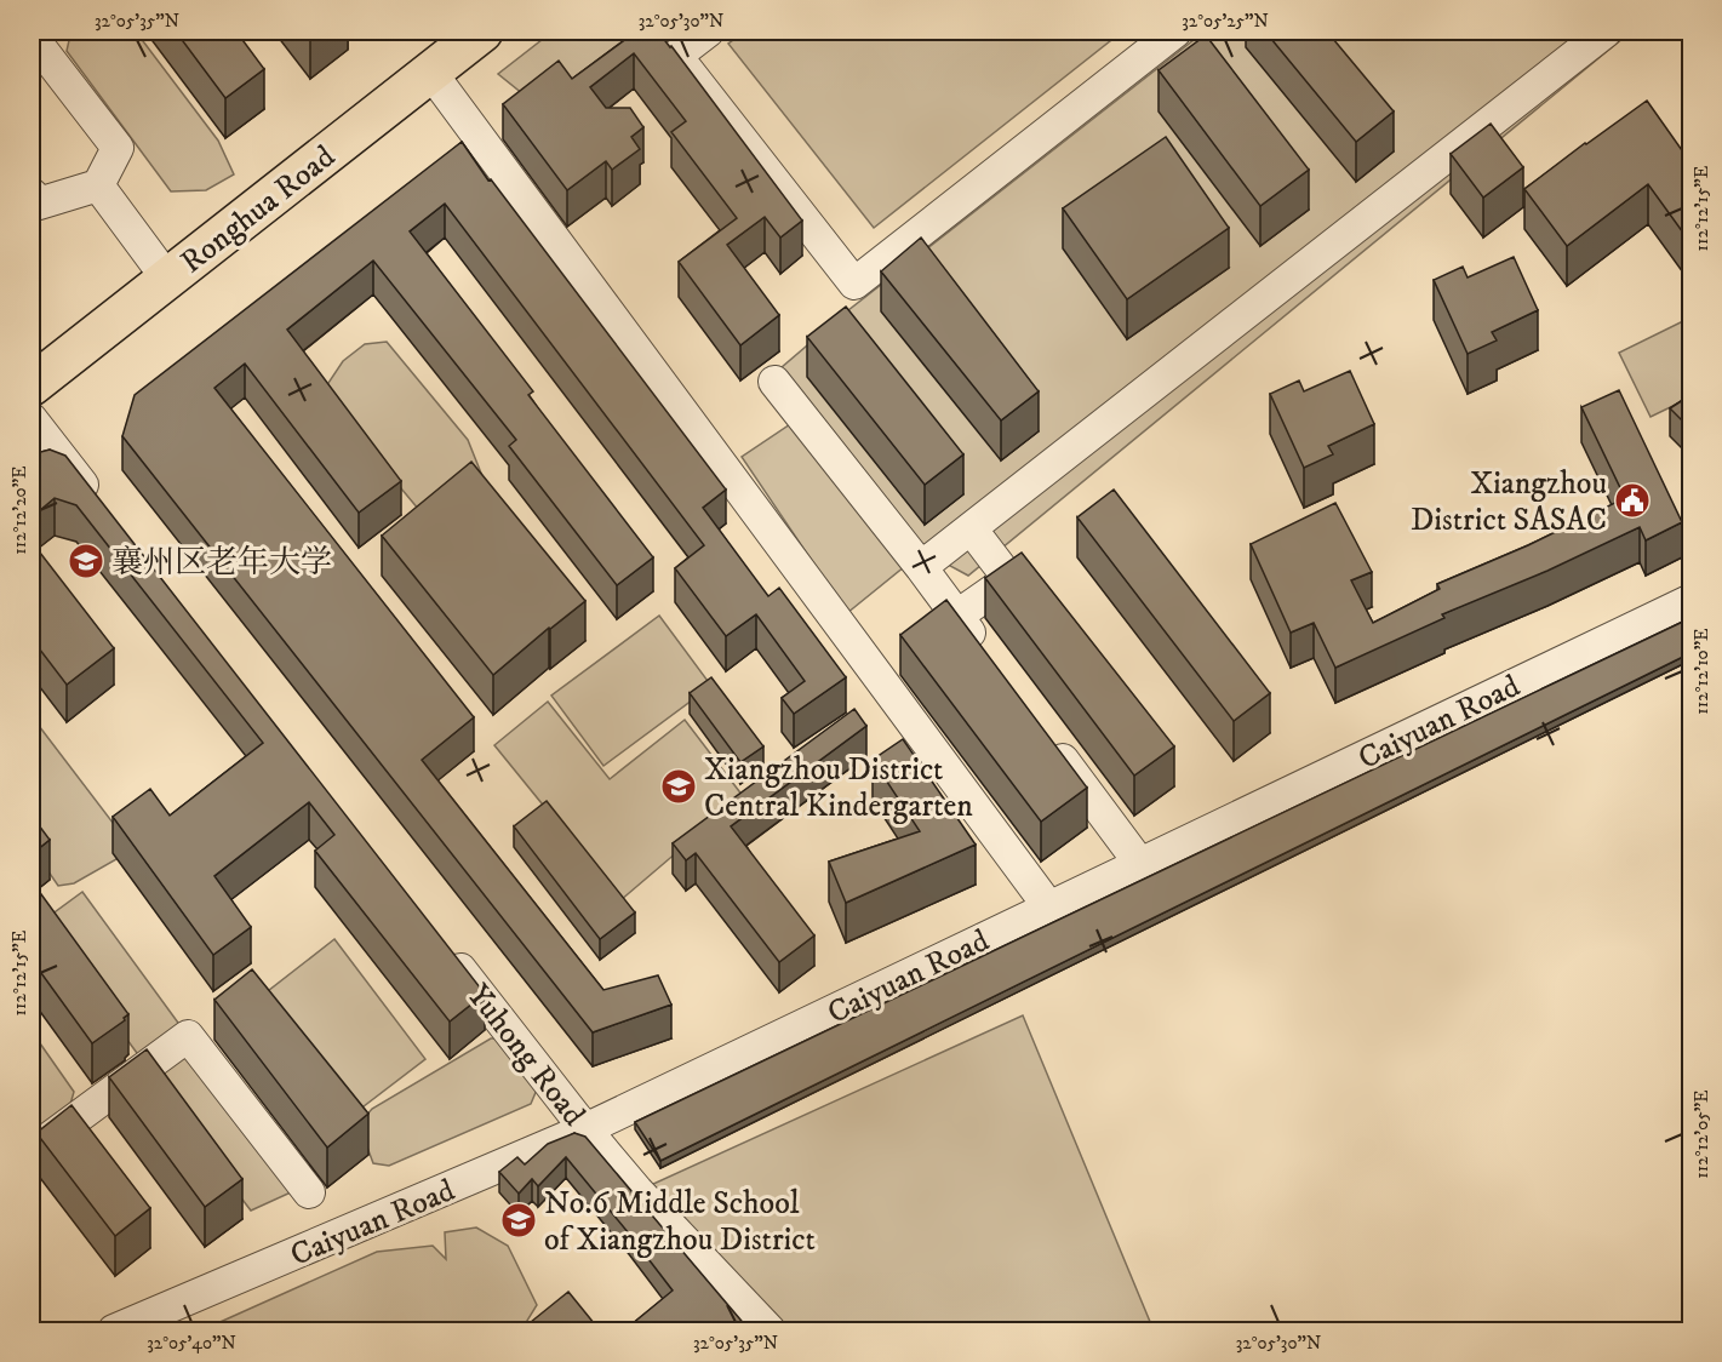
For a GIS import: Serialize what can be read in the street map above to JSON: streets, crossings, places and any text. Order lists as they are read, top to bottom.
{
  "streets": {
    "main road": ["Ronghua Road"],
    "street": ["Caiyuan Road", "Yuhong Road"]
  },
  "crossings": [
    ["Caiyuan Road", "Yuhong Road"]
  ],
  "places": {
    "public building": ["Xiangzhou District SASAC"],
    "school or university": ["襄州区老年大学", "Xiangzhou District Central Kindergarten", "No.6 Middle School of Xiangzhou District"]
  },
  "coordinates": [
    "32°05'35\"N",
    "32°05'30\"N",
    "32°05'25\"N",
    "112°12'15\"E",
    "112°12'20\"E",
    "112°12'10\"E",
    "112°12'05\"E",
    "32°05'40\"N"
  ]
}
